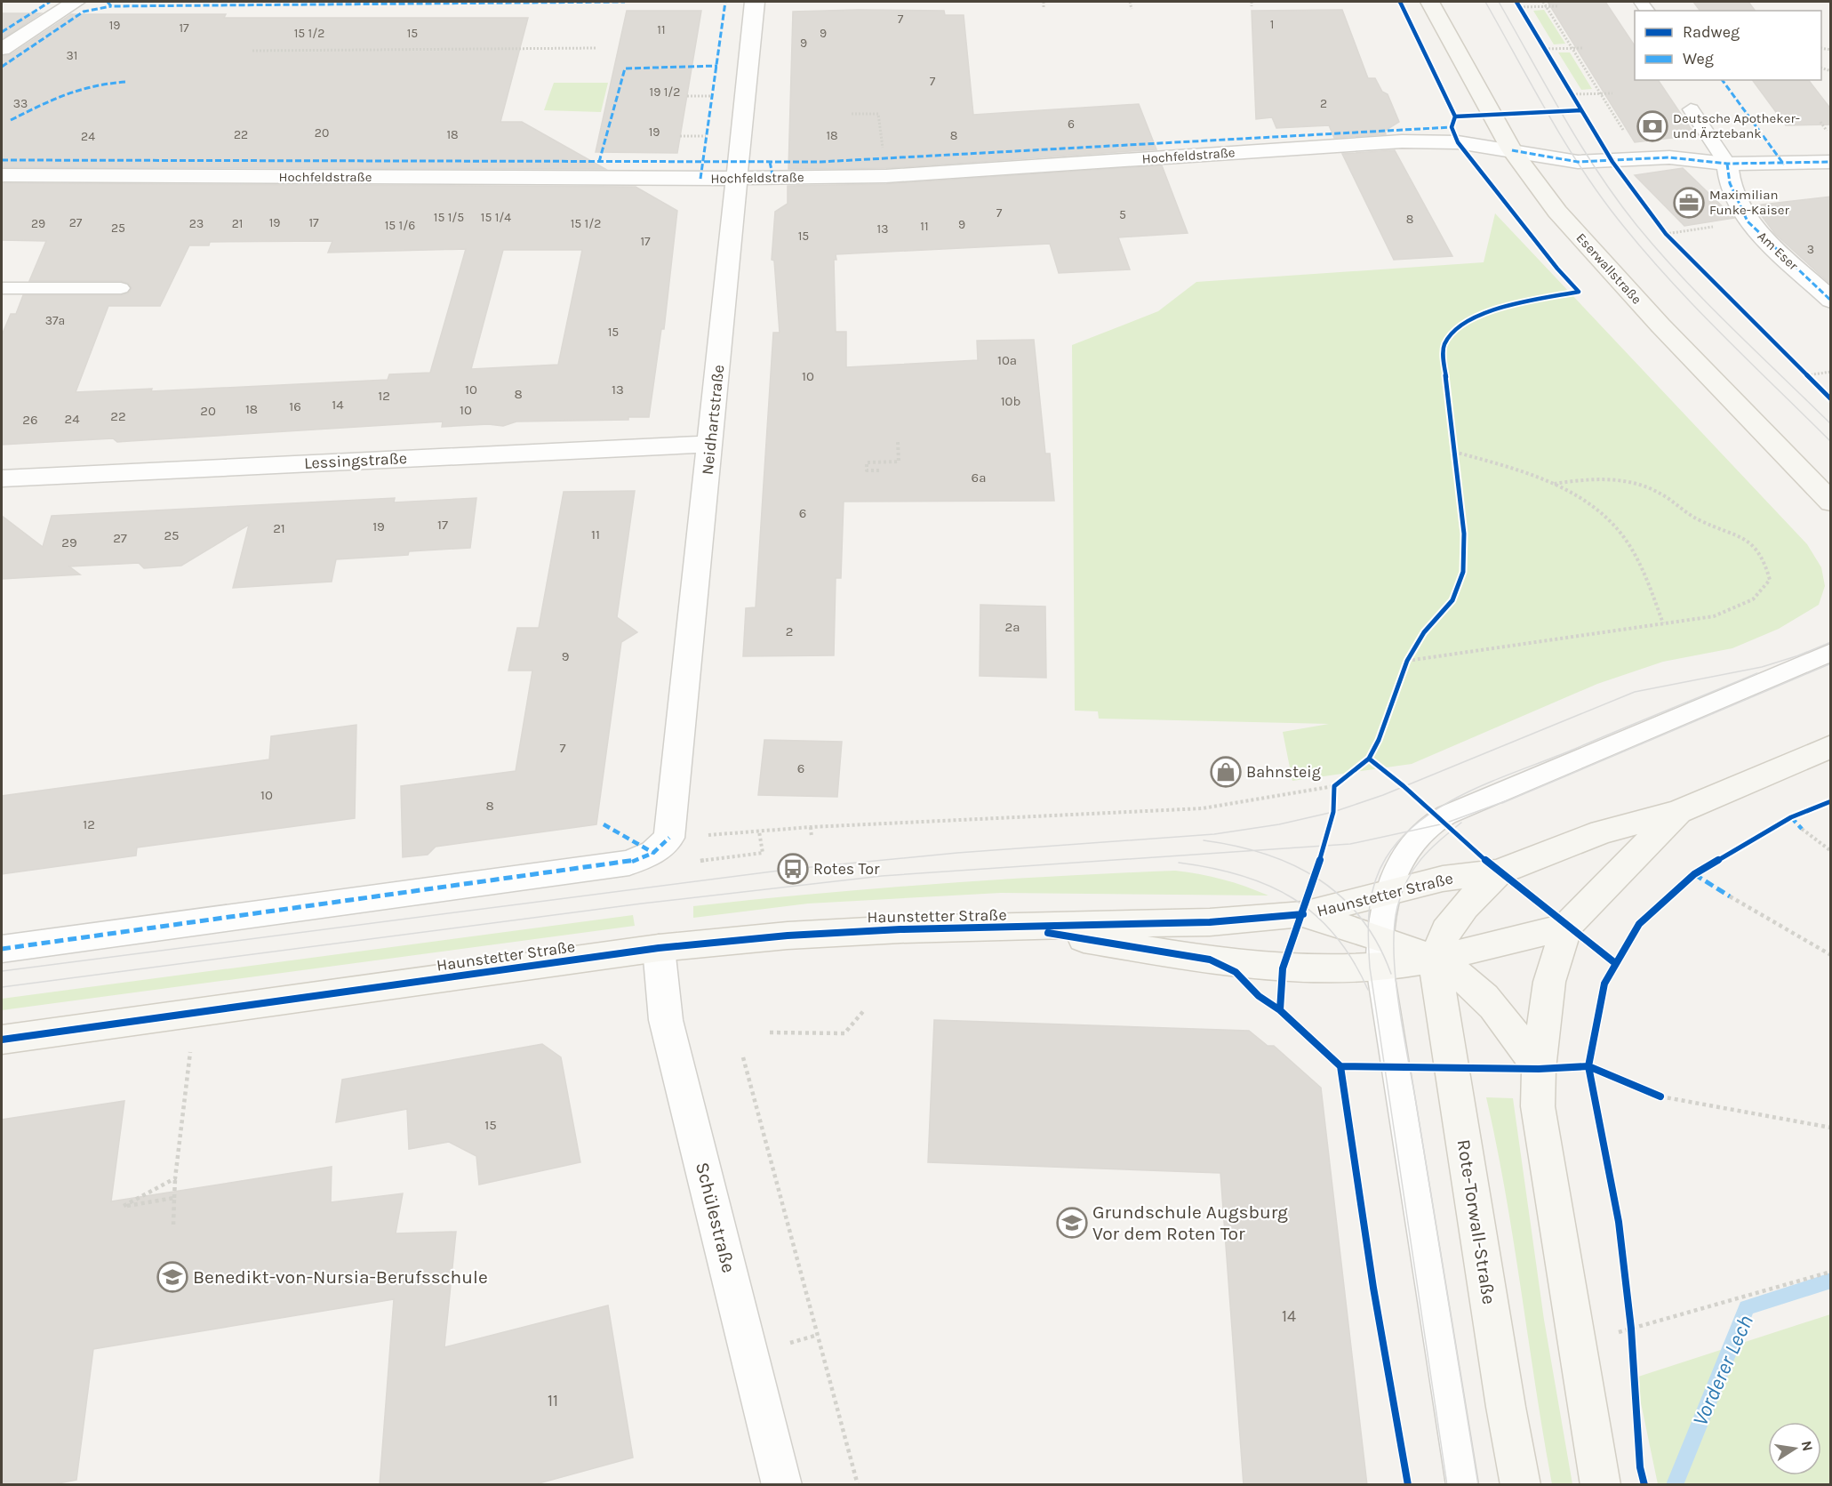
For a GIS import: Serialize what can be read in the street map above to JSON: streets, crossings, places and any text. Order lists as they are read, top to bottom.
{
  "streets": {
    "main road": ["Eserwallstraße", "Haunstetter Straße", "Rote-Torwall-Straße"],
    "street": [
      "Hochfeldstraße",
      "Am Eser",
      "Neidhartstraße",
      "Lessingstraße",
      "Schülestraße"
    ]
  },
  "crossings": [
    ["Hochfeldstraße", "Am Eser"],
    ["Hochfeldstraße", "Eserwallstraße"],
    ["Hochfeldstraße", "Neidhartstraße"],
    ["Neidhartstraße", "Lessingstraße"],
    ["Haunstetter Straße", "Schülestraße"],
    ["Haunstetter Straße", "Rote-Torwall-Straße"]
  ],
  "water": ["Vorderer Lech"],
  "places": {
    "bank": ["Deutsche Apotheker- und Ärztebank"],
    "office": ["Maximilian Funke-Kaiser"],
    "shop": ["Bahnsteig"],
    "bus stop": ["Rotes Tor"],
    "school or university": ["Grundschule Augsburg Vor dem Roten Tor", "Benedikt-von-Nursia-Berufsschule"]
  },
  "house_numbers": [
    "7",
    "1",
    "19",
    "17",
    "11",
    "15 1/2",
    "15",
    "9",
    "9",
    "31",
    "7",
    "19 1/2",
    "33",
    "2",
    "6",
    "19",
    "20",
    "22",
    "18",
    "18",
    "8",
    "24",
    "7",
    "5",
    "15 1/5",
    "15 1/4",
    "8",
    "27",
    "19",
    "17",
    "29",
    "23",
    "21",
    "15 1/2",
    "9",
    "15 1/6",
    "11",
    "25",
    "13",
    "15",
    "17",
    "3",
    "37a",
    "15",
    "10a",
    "10",
    "10",
    "13",
    "8",
    "12",
    "10b",
    "14",
    "16",
    "18",
    "10",
    "20",
    "22",
    "24",
    "26",
    "6a",
    "6",
    "17",
    "19",
    "21",
    "11",
    "25",
    "27",
    "29",
    "2a",
    "2",
    "9",
    "7",
    "6",
    "10",
    "8",
    "12",
    "15",
    "14",
    "11"
  ],
  "legend": ["Radweg", "Weg"],
  "north": "right"
}
